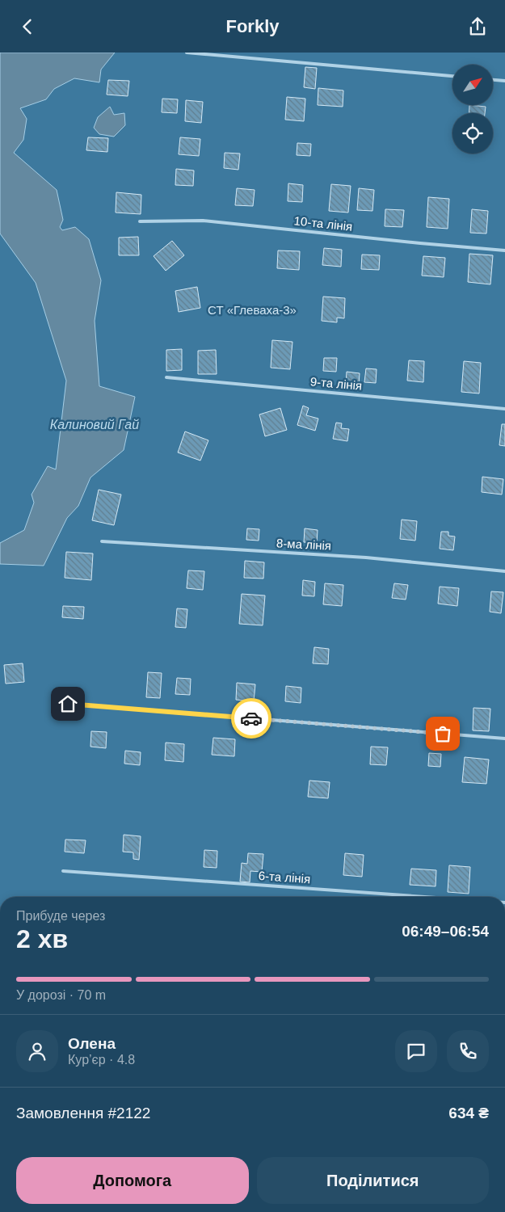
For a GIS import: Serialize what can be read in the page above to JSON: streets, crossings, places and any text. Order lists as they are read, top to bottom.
{
  "streets": {
    "lane": [
      "10-та лінія",
      "9-та лінія",
      "8-ма лінія",
      "6-та лінія"
    ]
  },
  "water": ["Калиновий Гай"],
  "parks": ["СТ «Глеваха-3»"],
  "north": "top right",
  "page": {
    "header": "Forkly",
    "heading": ["2 хв", "Прибуде через", "06:49–06:54"],
    "panel": [
      "Олена",
      "Кур’єр · 4.8",
      "Замовлення #2122",
      "634 ₴"
    ],
    "bar": "У дорозі · 70 m",
    "buttons": ["Допомога", "Поділитися"]
  }
}
